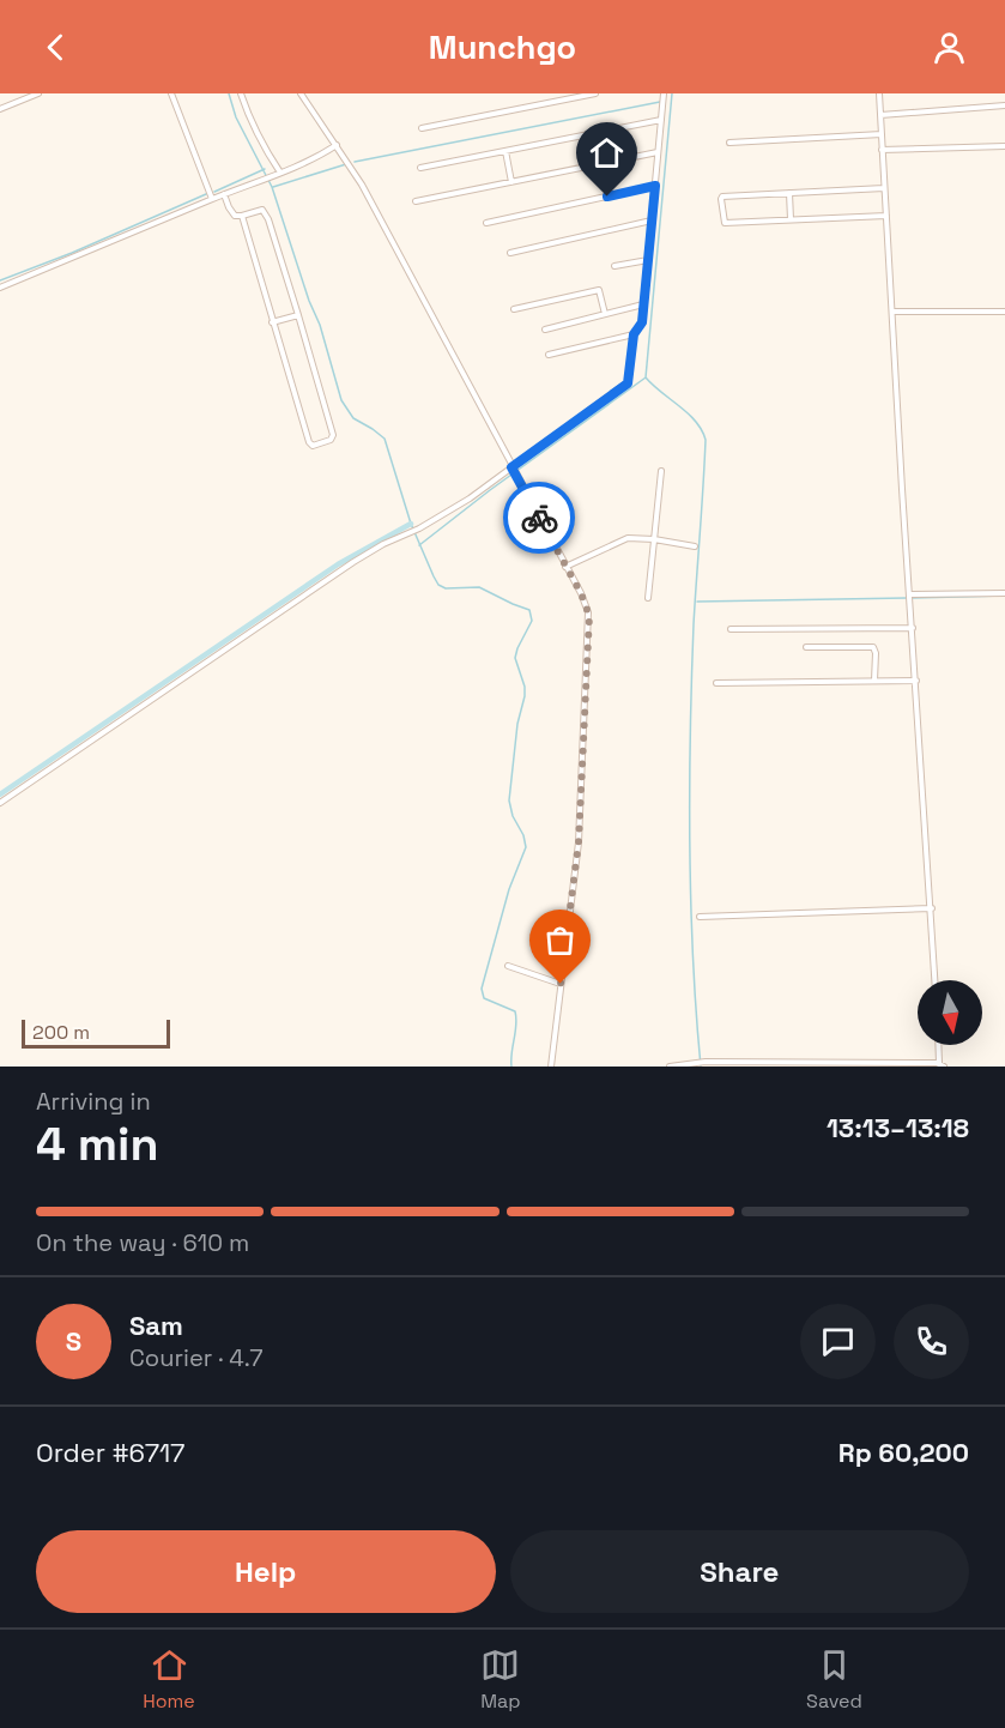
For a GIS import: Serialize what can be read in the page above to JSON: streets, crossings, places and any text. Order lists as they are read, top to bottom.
{
  "scale_bar": "200 m",
  "north": "bottom",
  "page": {
    "header": "Munchgo",
    "scale": "200 m",
    "heading": ["4 min", "Arriving in", "13:13–13:18"],
    "panel": [
      "Sam",
      "Courier · 4.7",
      "Order #6717",
      "Rp 60,200"
    ],
    "bar": "On the way · 610 m",
    "round": "S",
    "buttons": ["Help", "Share"],
    "tabs": ["Home", "Map", "Saved"]
  }
}
